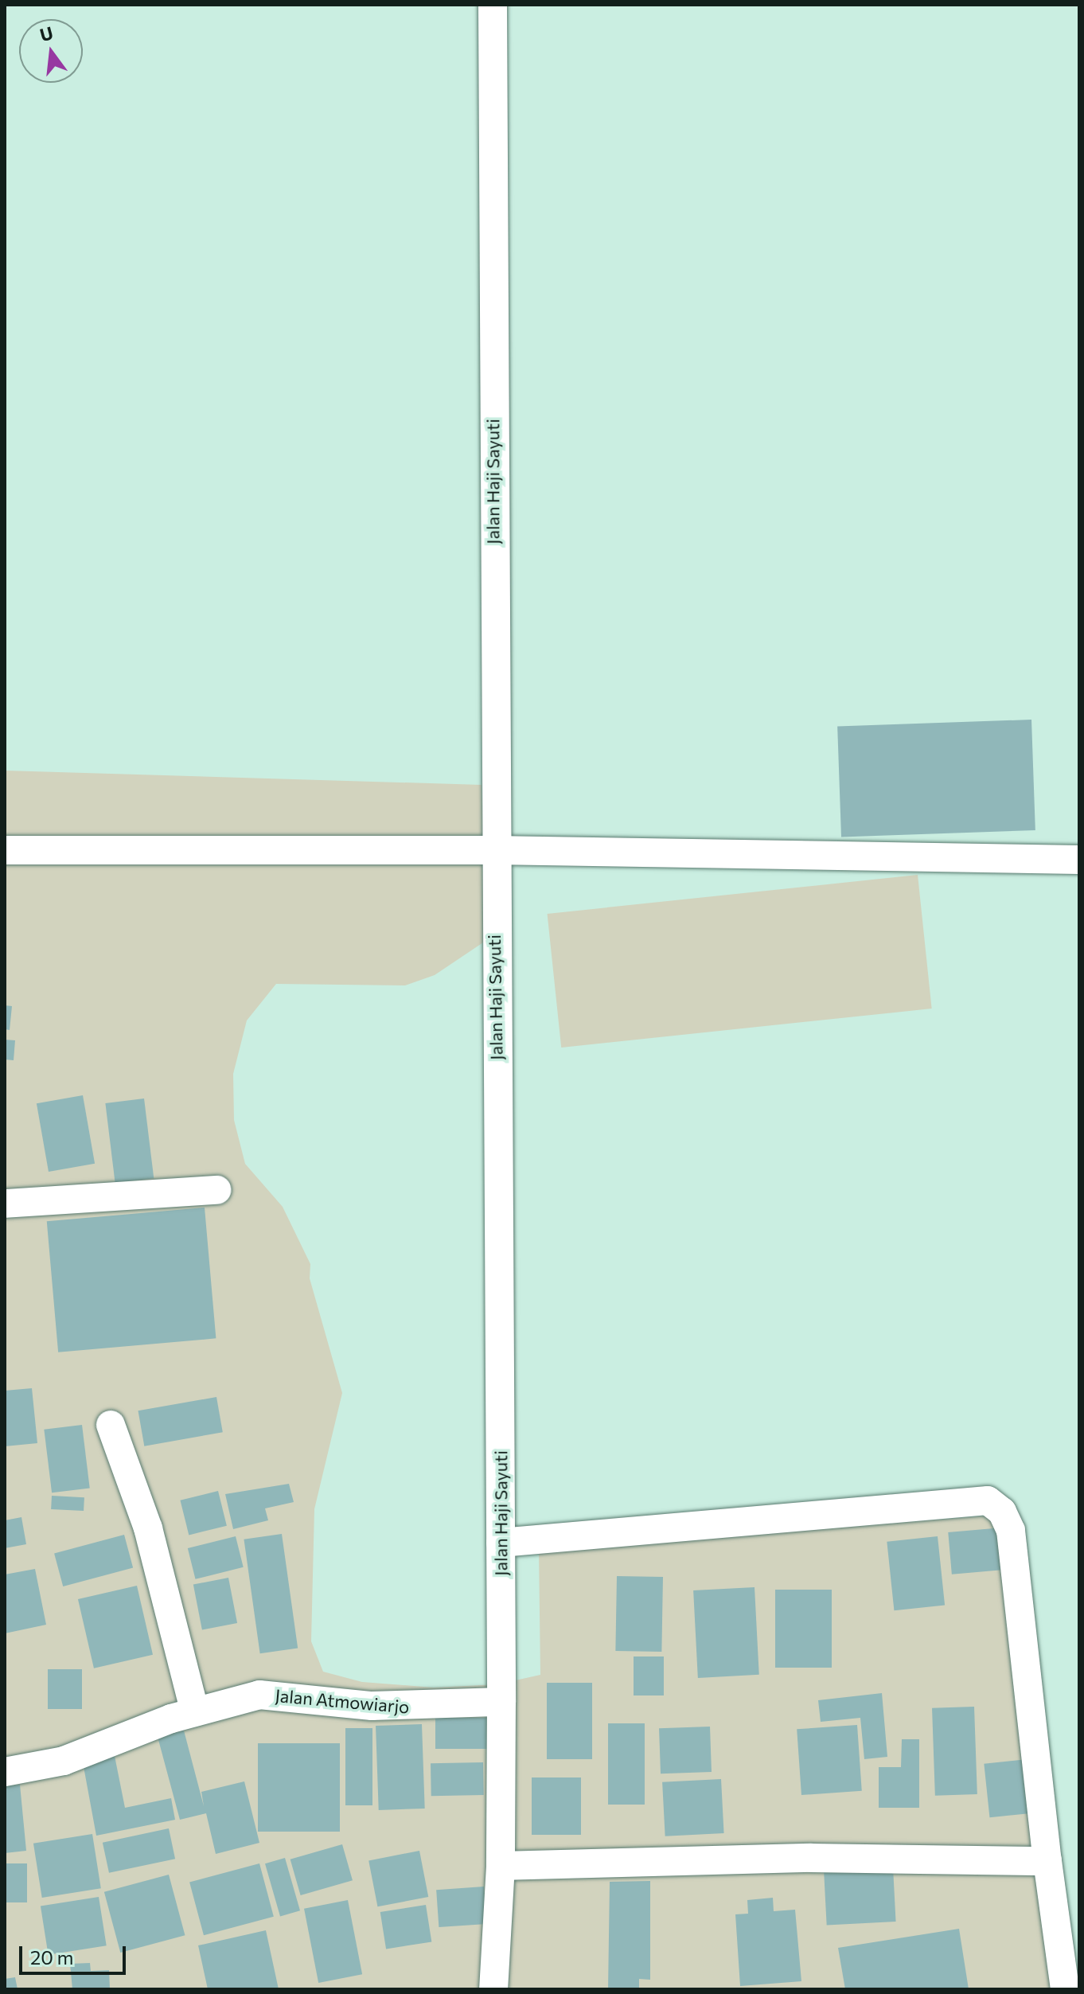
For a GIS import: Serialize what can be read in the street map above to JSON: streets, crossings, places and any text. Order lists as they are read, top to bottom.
{
  "streets": {
    "street": ["Jalan Haji Sayuti", "Jalan Atmowiarjo"]
  },
  "crossings": [
    ["Jalan Haji Sayuti", "Jalan Atmowiarjo"]
  ],
  "scale_bar": "20 m",
  "north": "top"
}
